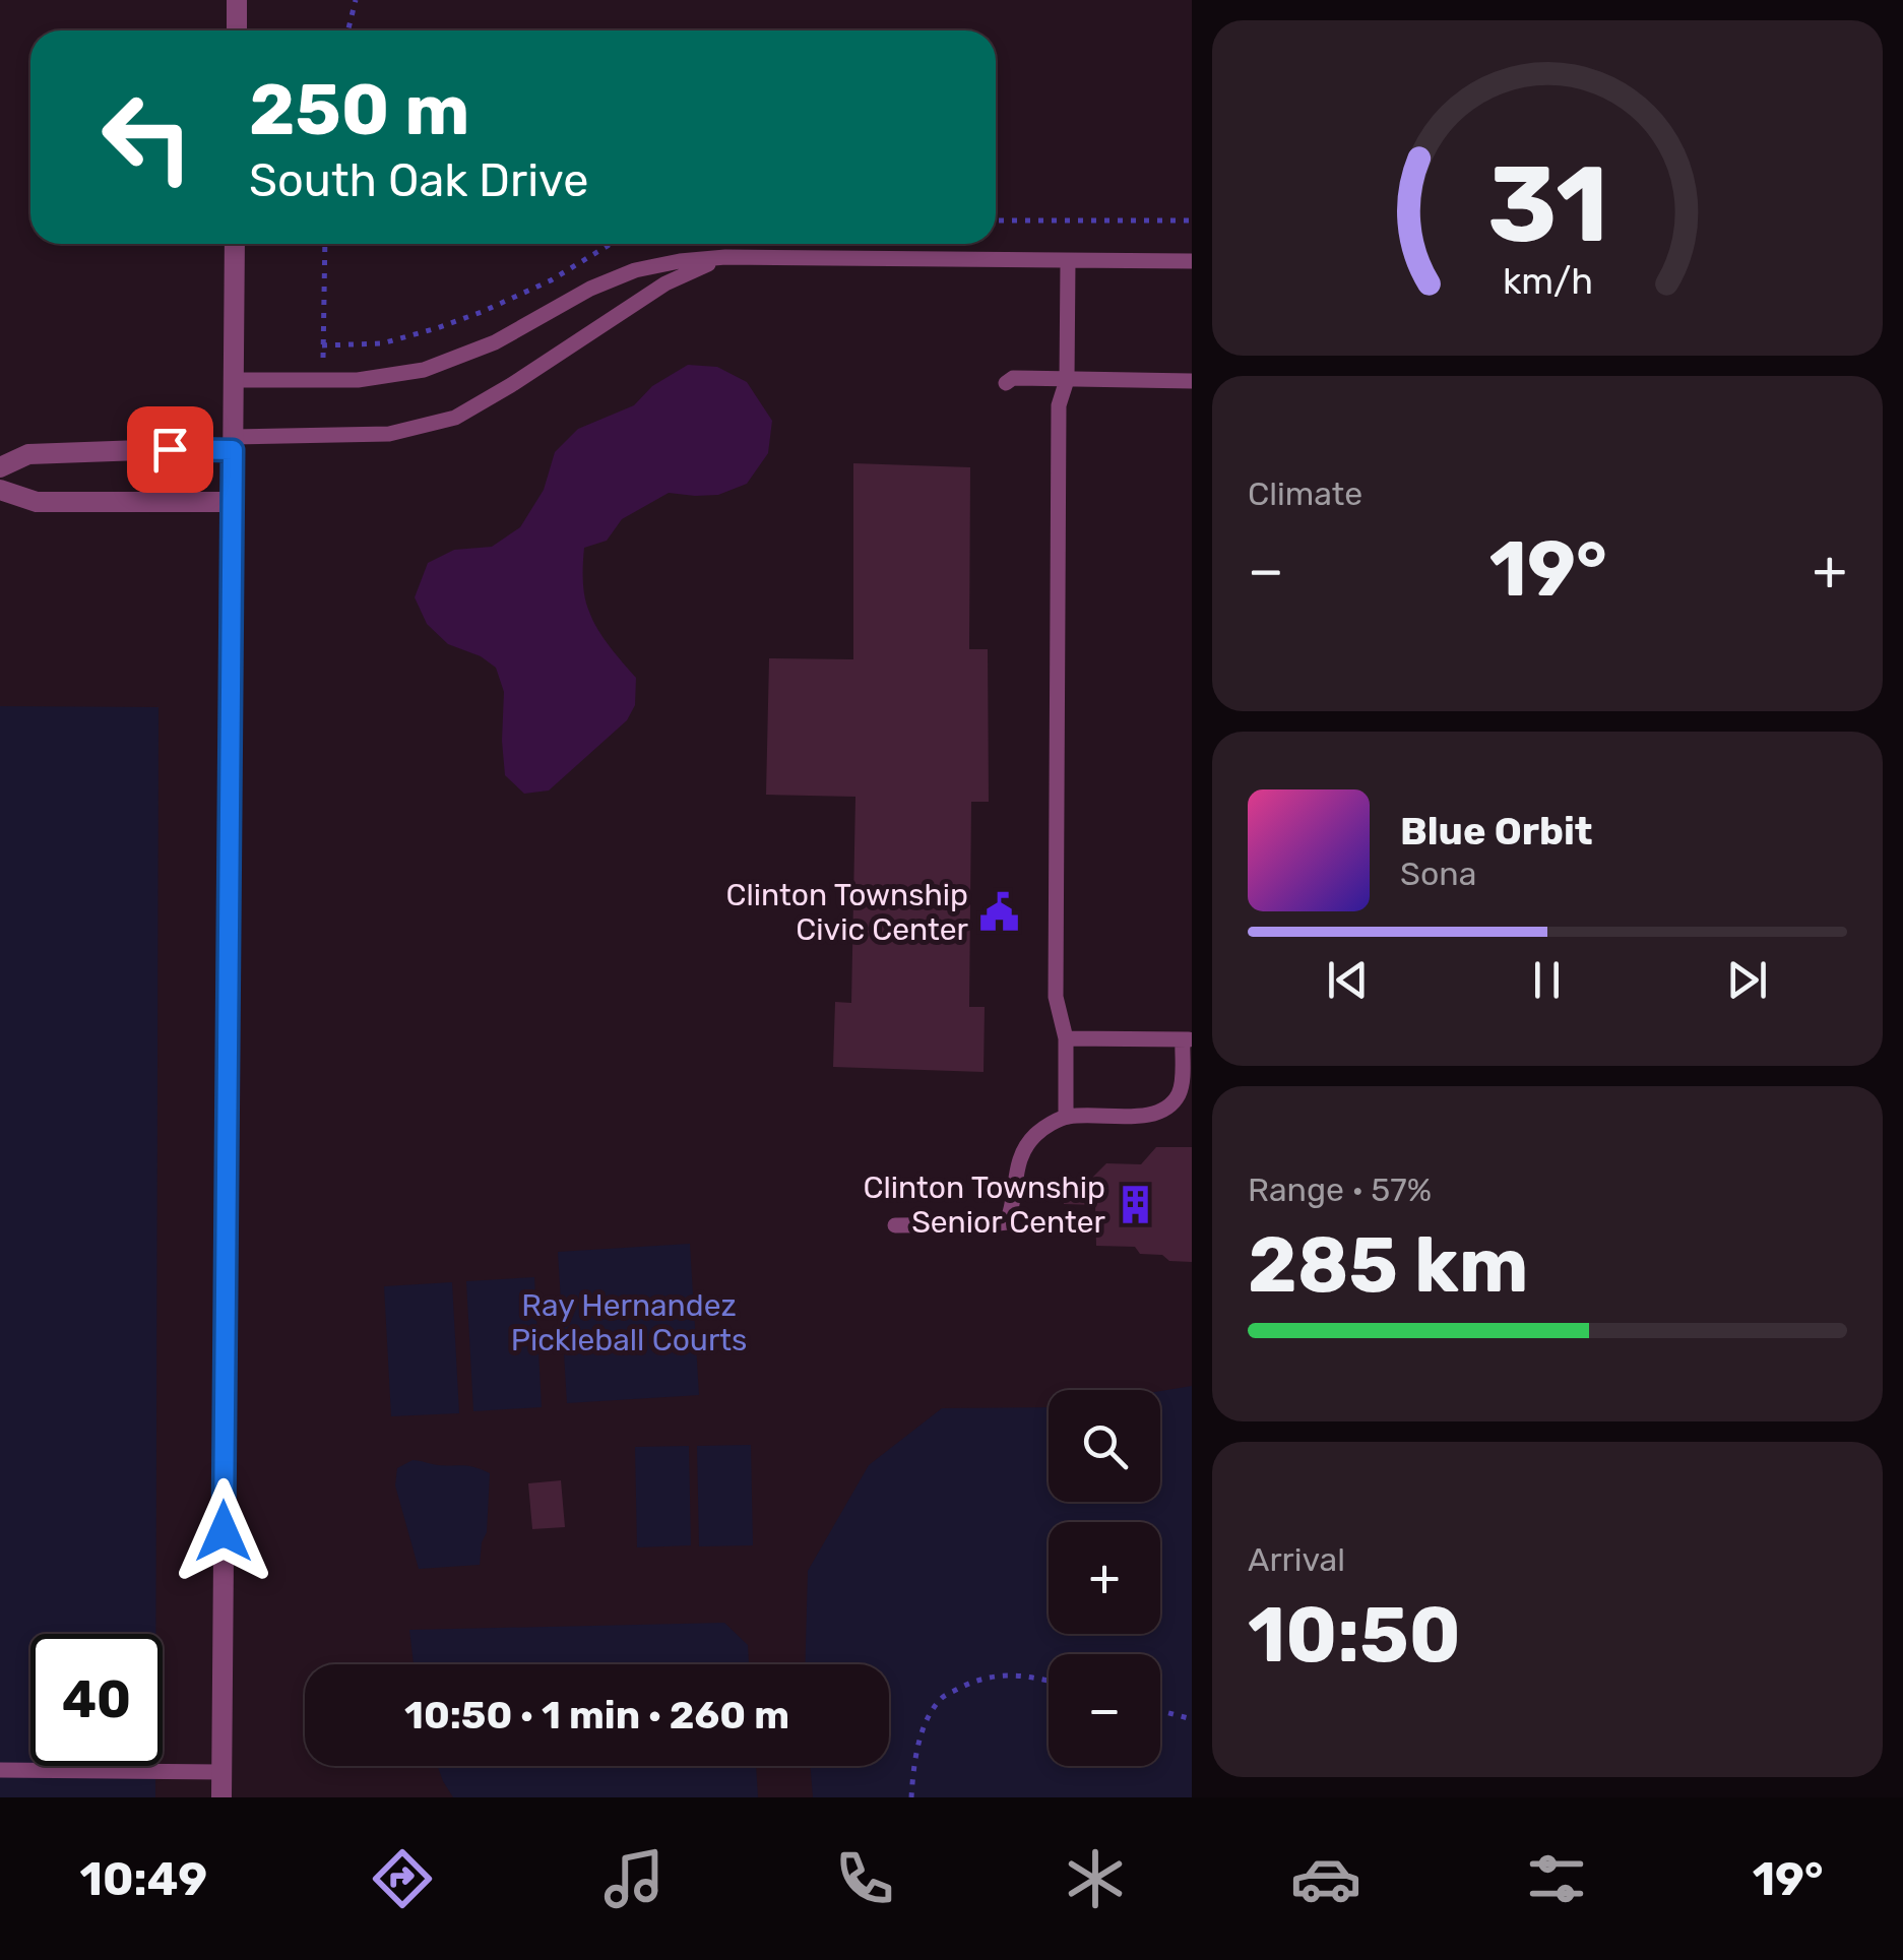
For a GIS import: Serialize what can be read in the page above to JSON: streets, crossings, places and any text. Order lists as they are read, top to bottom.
{
  "parks": ["Ray Hernandez Pickleball Courts"],
  "places": {
    "public building": ["Clinton Township Civic Center"],
    "building": ["Clinton Township Senior Center"]
  },
  "page": {
    "turn": ["250 m", "South Oak Drive"],
    "tile": [
      "Climate",
      ["Range · 57%", "285 km"],
      ["Arrival", "10:50"]
    ],
    "heat": ["−", "19°", "+"],
    "song": ["Blue Orbit", "Sona"],
    "map_buttons": ["+", "−"],
    "limit": "40",
    "trip": "10:50 · 1 min · 260 m",
    "tabs": ["10:49", "19°"],
    "gauge": ["31", "km/h"]
  }
}
